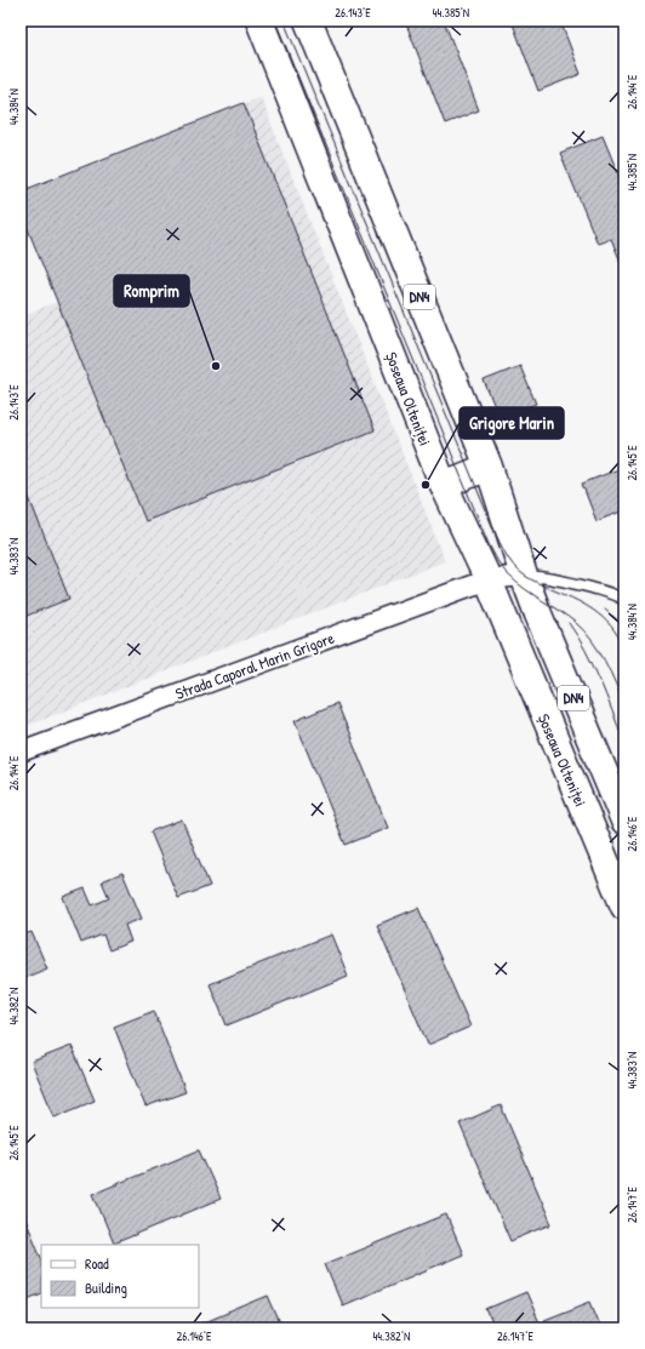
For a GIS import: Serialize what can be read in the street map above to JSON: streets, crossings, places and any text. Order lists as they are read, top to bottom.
{
  "streets": {
    "main road": ["DN4", "Șoseaua Olteniței"],
    "street": ["Strada Caporal Marin Grigore"]
  },
  "crossings": [
    ["DN4", "Strada Caporal Marin Grigore"],
    ["Șoseaua Olteniței", "Strada Caporal Marin Grigore"]
  ],
  "places": ["Romprim", "Grigore Marin"],
  "legend": ["Road", "Building"],
  "coordinates": [
    "26.143°E",
    "44.385°N",
    "26.144°E",
    "44.384°N",
    "26.145°E",
    "44.383°N",
    "26.146°E",
    "44.382°N",
    "26.147°E"
  ]
}
